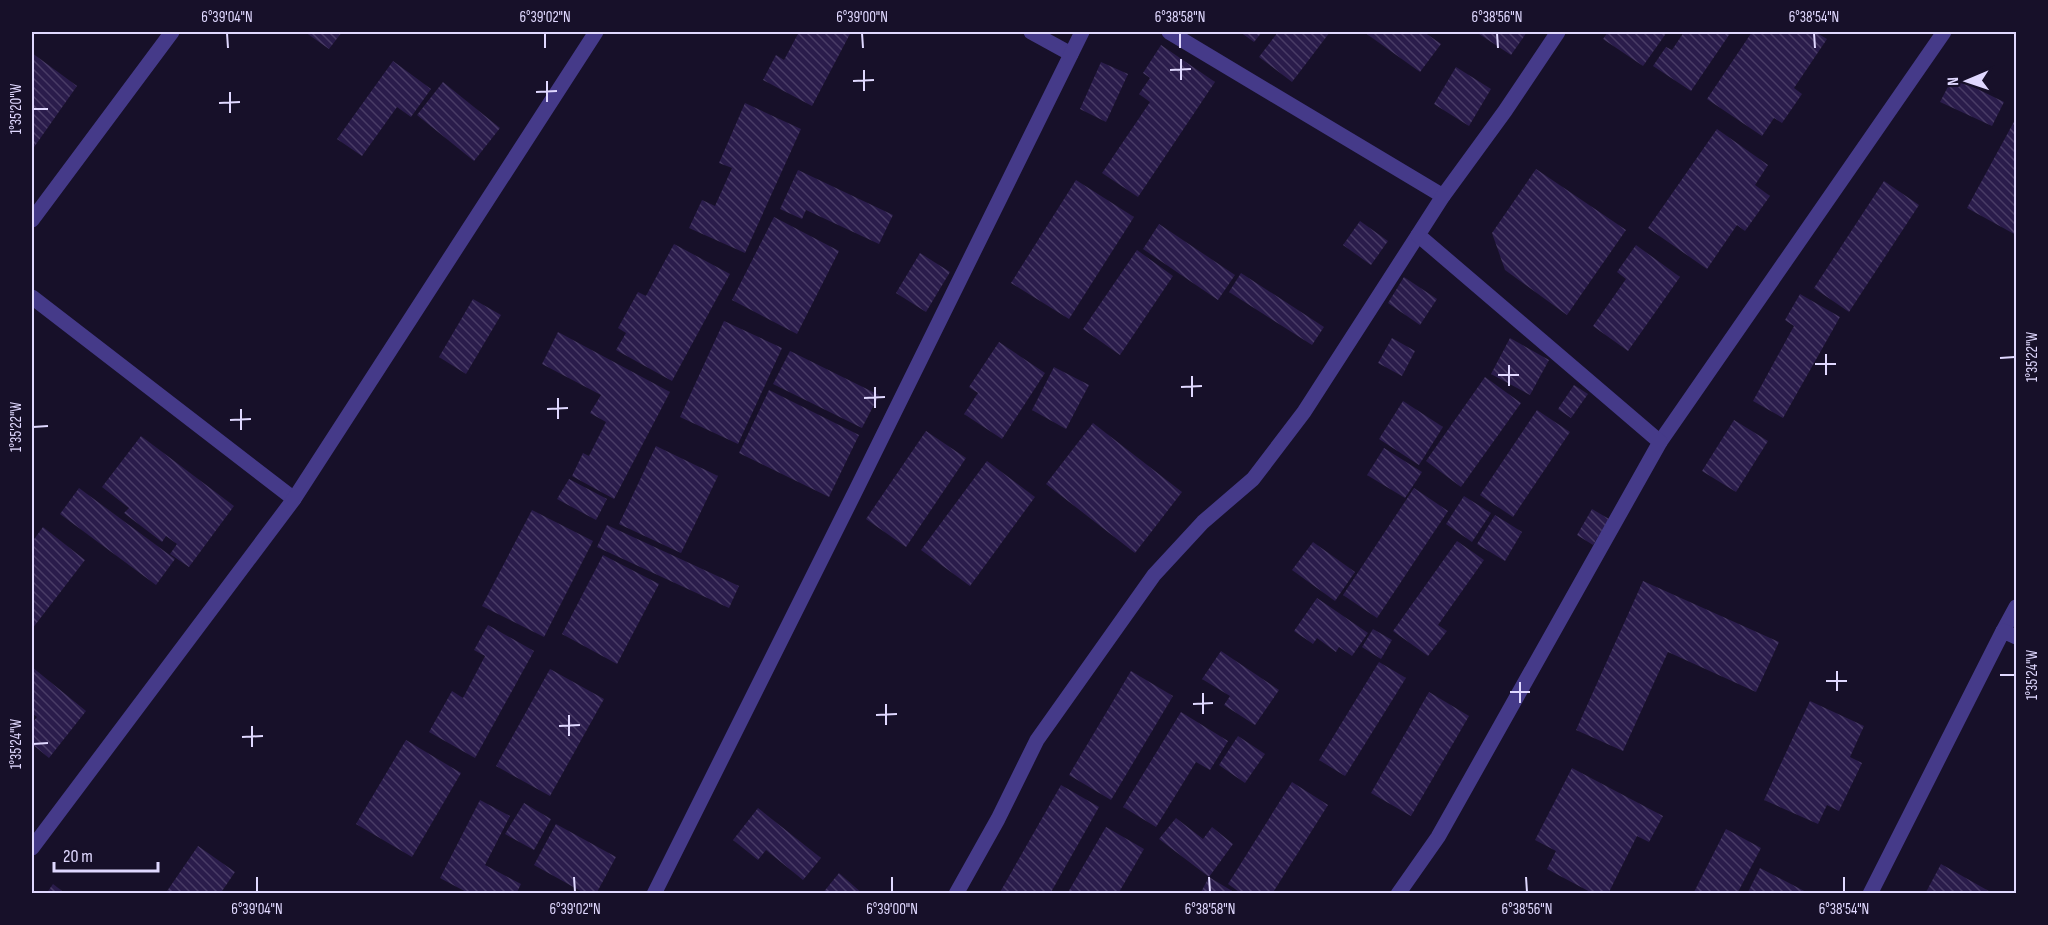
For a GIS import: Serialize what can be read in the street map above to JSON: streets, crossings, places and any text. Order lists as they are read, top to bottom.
{
  "scale_bar": "20 m",
  "north": "left",
  "coordinates": [
    "6°39'04\"N",
    "6°39'02\"N",
    "6°39'00\"N",
    "6°38'58\"N",
    "6°38'56\"N",
    "6°38'54\"N",
    "1°35'20\"W",
    "1°35'22\"W",
    "1°35'24\"W"
  ]
}
